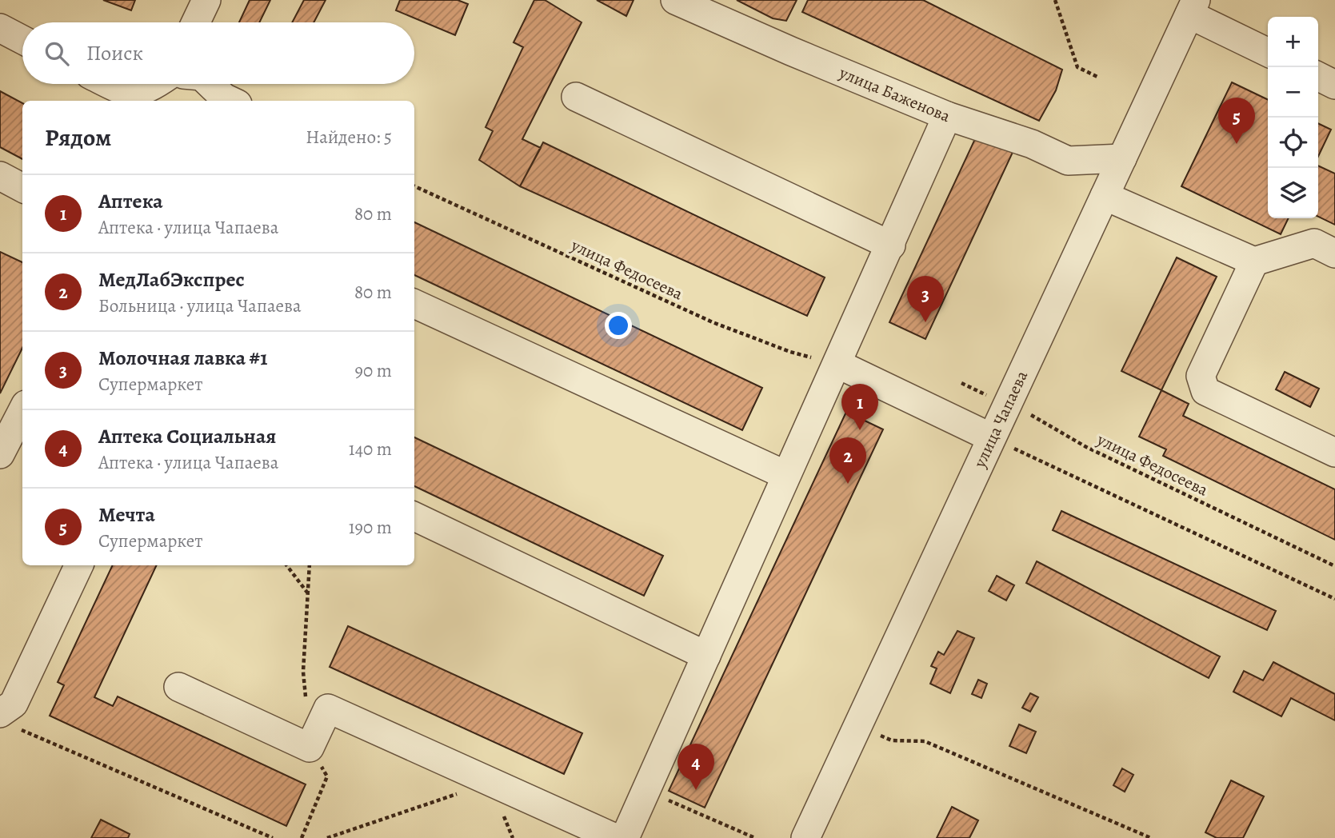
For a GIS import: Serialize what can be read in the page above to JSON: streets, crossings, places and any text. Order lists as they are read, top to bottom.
{
  "streets": {
    "street": ["улица Баженова", "улица Чапаева"],
    "path": ["улица Федосеева"]
  },
  "crossings": [
    ["улица Баженова", "улица Чапаева"],
    ["улица Федосеева", "улица Чапаева"]
  ],
  "page": {
    "map_buttons": ["+", "−"],
    "search": "Поиск",
    "pins": [
      "5",
      "3",
      "1",
      "2",
      "4"
    ],
    "heading": ["Рядом", "Найдено: 5"],
    "list": [
      {
        "mark": "1",
        "name": "Аптека",
        "note": "Аптека · улица Чапаева",
        "value": "80 m"
      },
      {
        "mark": "2",
        "name": "МедЛабЭкспрес",
        "note": "Больница · улица Чапаева",
        "value": "80 m"
      },
      {
        "mark": "3",
        "name": "Молочная лавка #1",
        "note": "Супермаркет",
        "value": "90 m"
      },
      {
        "mark": "4",
        "name": "Аптека Социальная",
        "note": "Аптека · улица Чапаева",
        "value": "140 m"
      },
      {
        "mark": "5",
        "name": "Мечта",
        "note": "Супермаркет",
        "value": "190 m"
      }
    ]
  }
}
